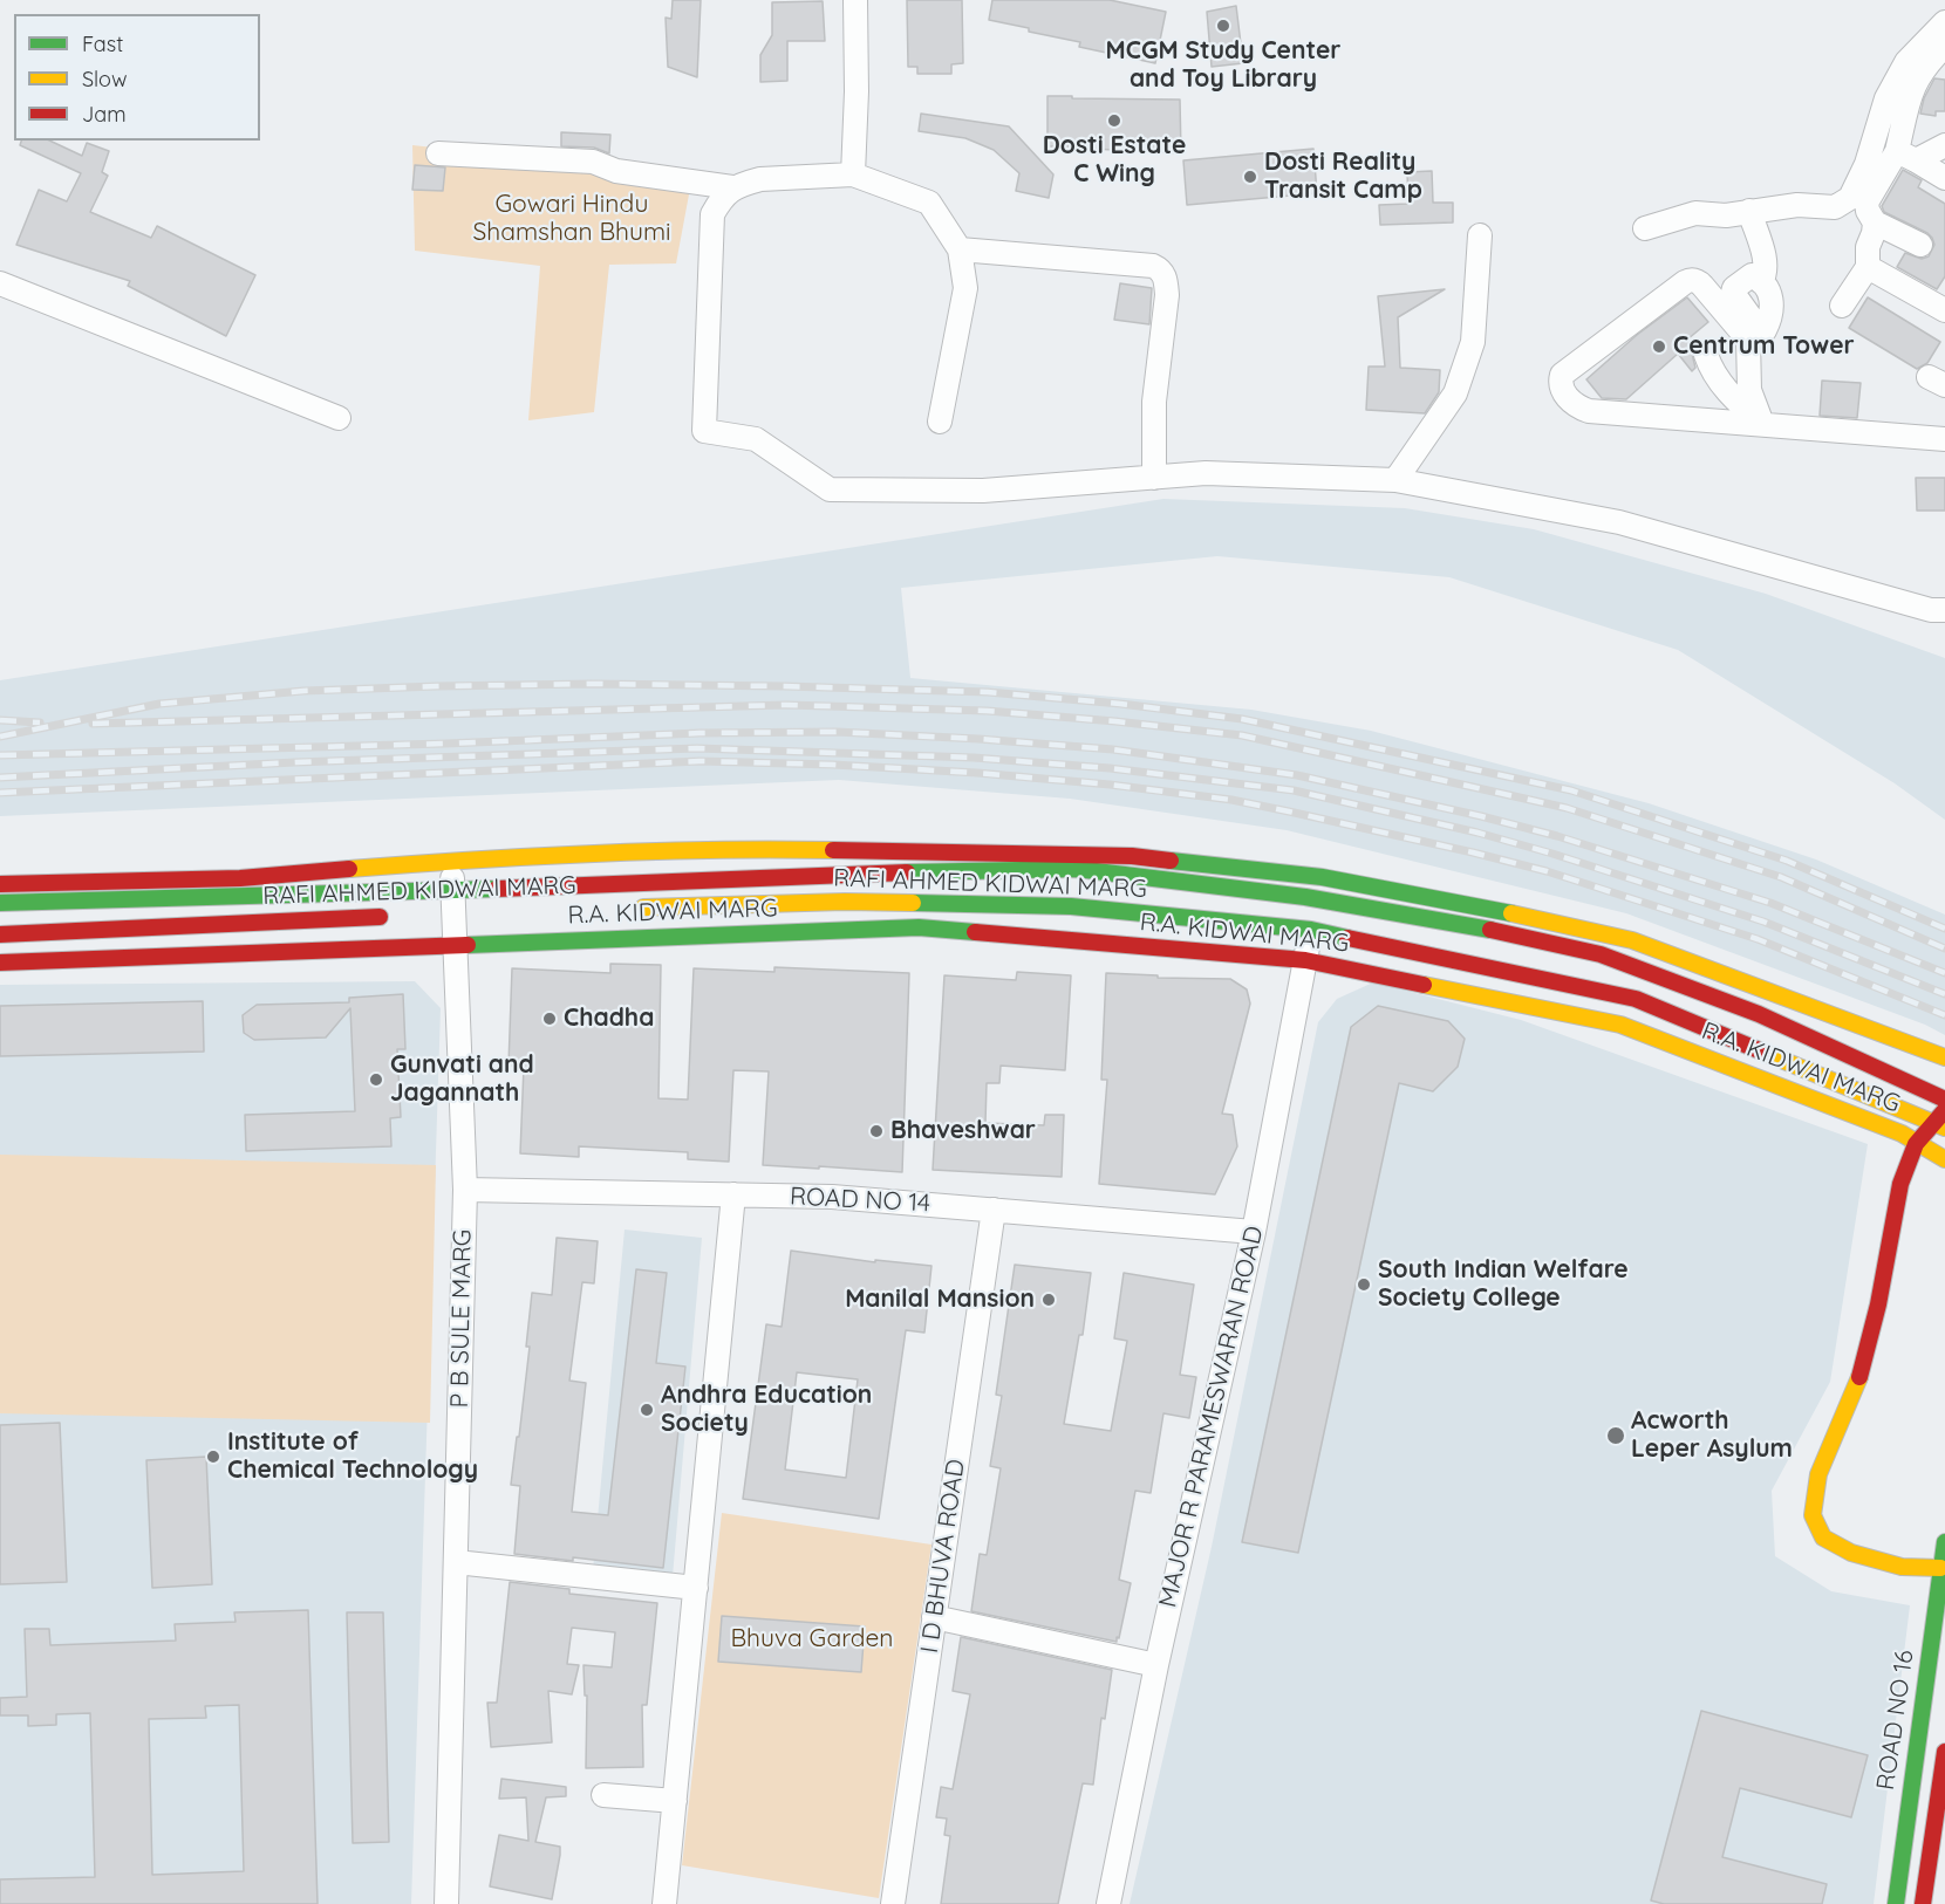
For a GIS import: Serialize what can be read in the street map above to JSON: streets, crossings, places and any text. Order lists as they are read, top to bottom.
{
  "streets": {
    "main road": ["RAFI AHMED KIDWAI MARG", "R.A. KIDWAI MARG", "ROAD NO 16"],
    "street": [
      "ROAD NO 14",
      "P B SULE MARG",
      "MAJOR R PARAMESWARAN ROAD",
      "I D BHUVA ROAD"
    ]
  },
  "crossings": [
    ["RAFI AHMED KIDWAI MARG", "MAJOR R PARAMESWARAN ROAD"],
    ["R.A. KIDWAI MARG", "P B SULE MARG"],
    ["R.A. KIDWAI MARG", "MAJOR R PARAMESWARAN ROAD"],
    ["ROAD NO 14", "P B SULE MARG"],
    ["ROAD NO 14", "MAJOR R PARAMESWARAN ROAD"],
    ["ROAD NO 14", "I D BHUVA ROAD"]
  ],
  "parks": ["Gowari Hindu Shamshan Bhumi", "Bhuva Garden"],
  "places": [
    "MCGM Study Center and Toy Library",
    "Dosti Estate C Wing",
    "Dosti Reality Transit Camp",
    "Centrum Tower",
    "Chadha",
    "Gunvati and Jagannath",
    "Bhaveshwar",
    "South Indian Welfare Society College",
    "Manilal Mansion",
    "Andhra Education Society",
    "Acworth Leper Asylum",
    "Institute of Chemical Technology"
  ],
  "legend": ["Fast", "Slow", "Jam"]
}
